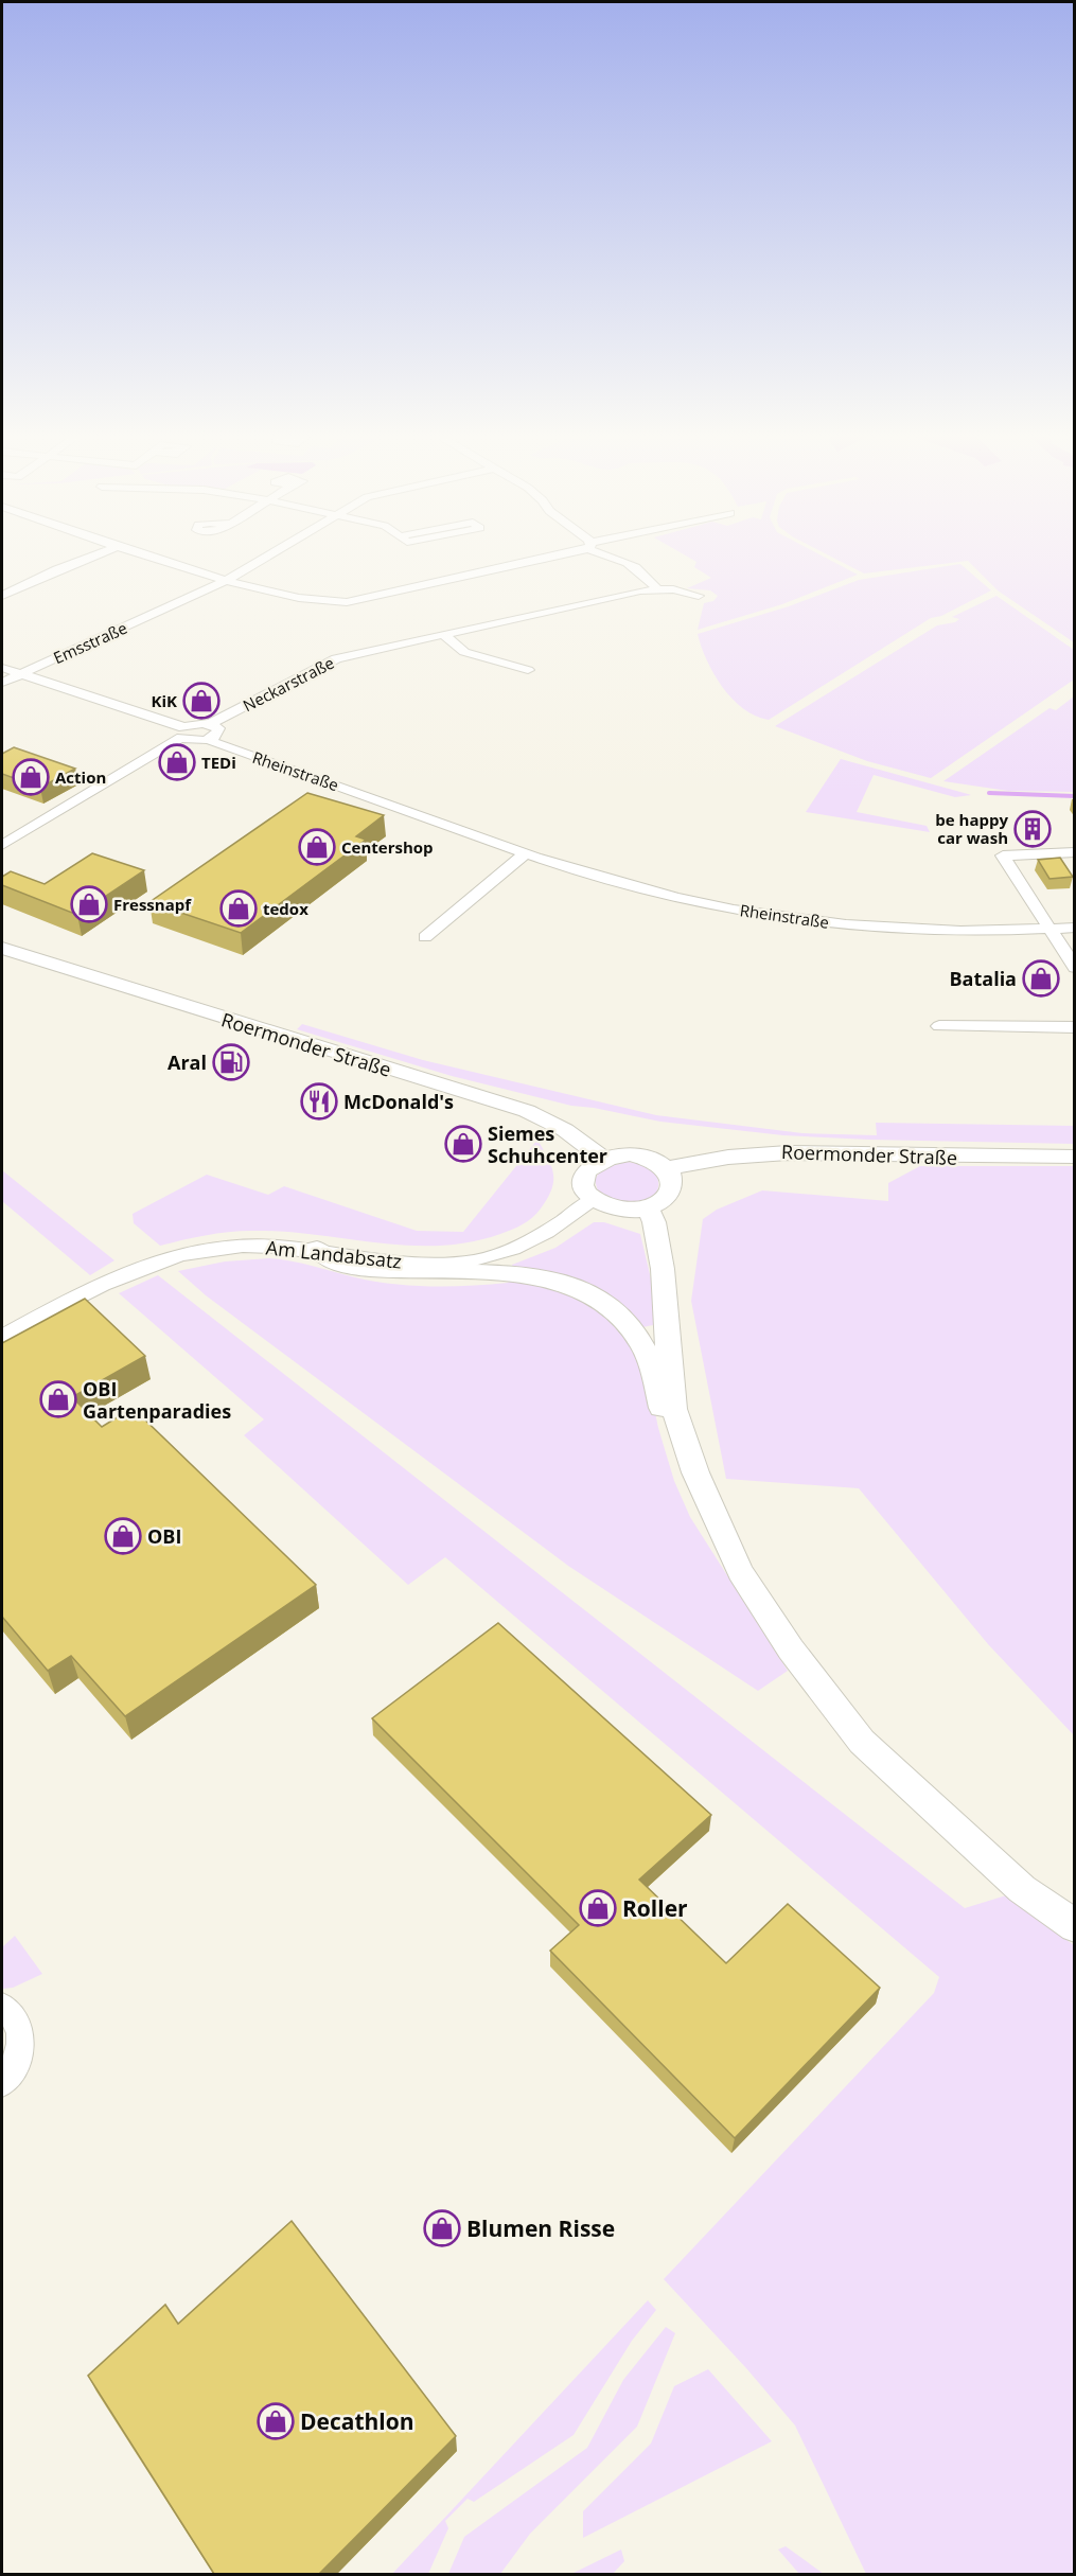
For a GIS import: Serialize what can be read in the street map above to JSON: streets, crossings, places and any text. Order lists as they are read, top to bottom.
{
  "streets": {
    "main road": ["Roermonder Straße"],
    "street": [
      "Emsstraße",
      "Neckarstraße",
      "Rheinstraße",
      "Am Landabsatz"
    ]
  },
  "crossings": [
    ["Emsstraße", "Rheinstraße"],
    ["Neckarstraße", "Rheinstraße"],
    ["Roermonder Straße", "Am Landabsatz"]
  ],
  "places": {
    "shop": [
      "KiK",
      "TEDi",
      "Action",
      "Centershop",
      "Fressnapf",
      "tedox",
      "Batalia",
      "Siemes Schuhcenter",
      "OBI Gartenparadies",
      "OBI",
      "Roller",
      "Blumen Risse",
      "Decathlon"
    ],
    "building": ["be happy car wash"],
    "fuel station": ["Aral"],
    "restaurant": ["McDonald's"]
  }
}
